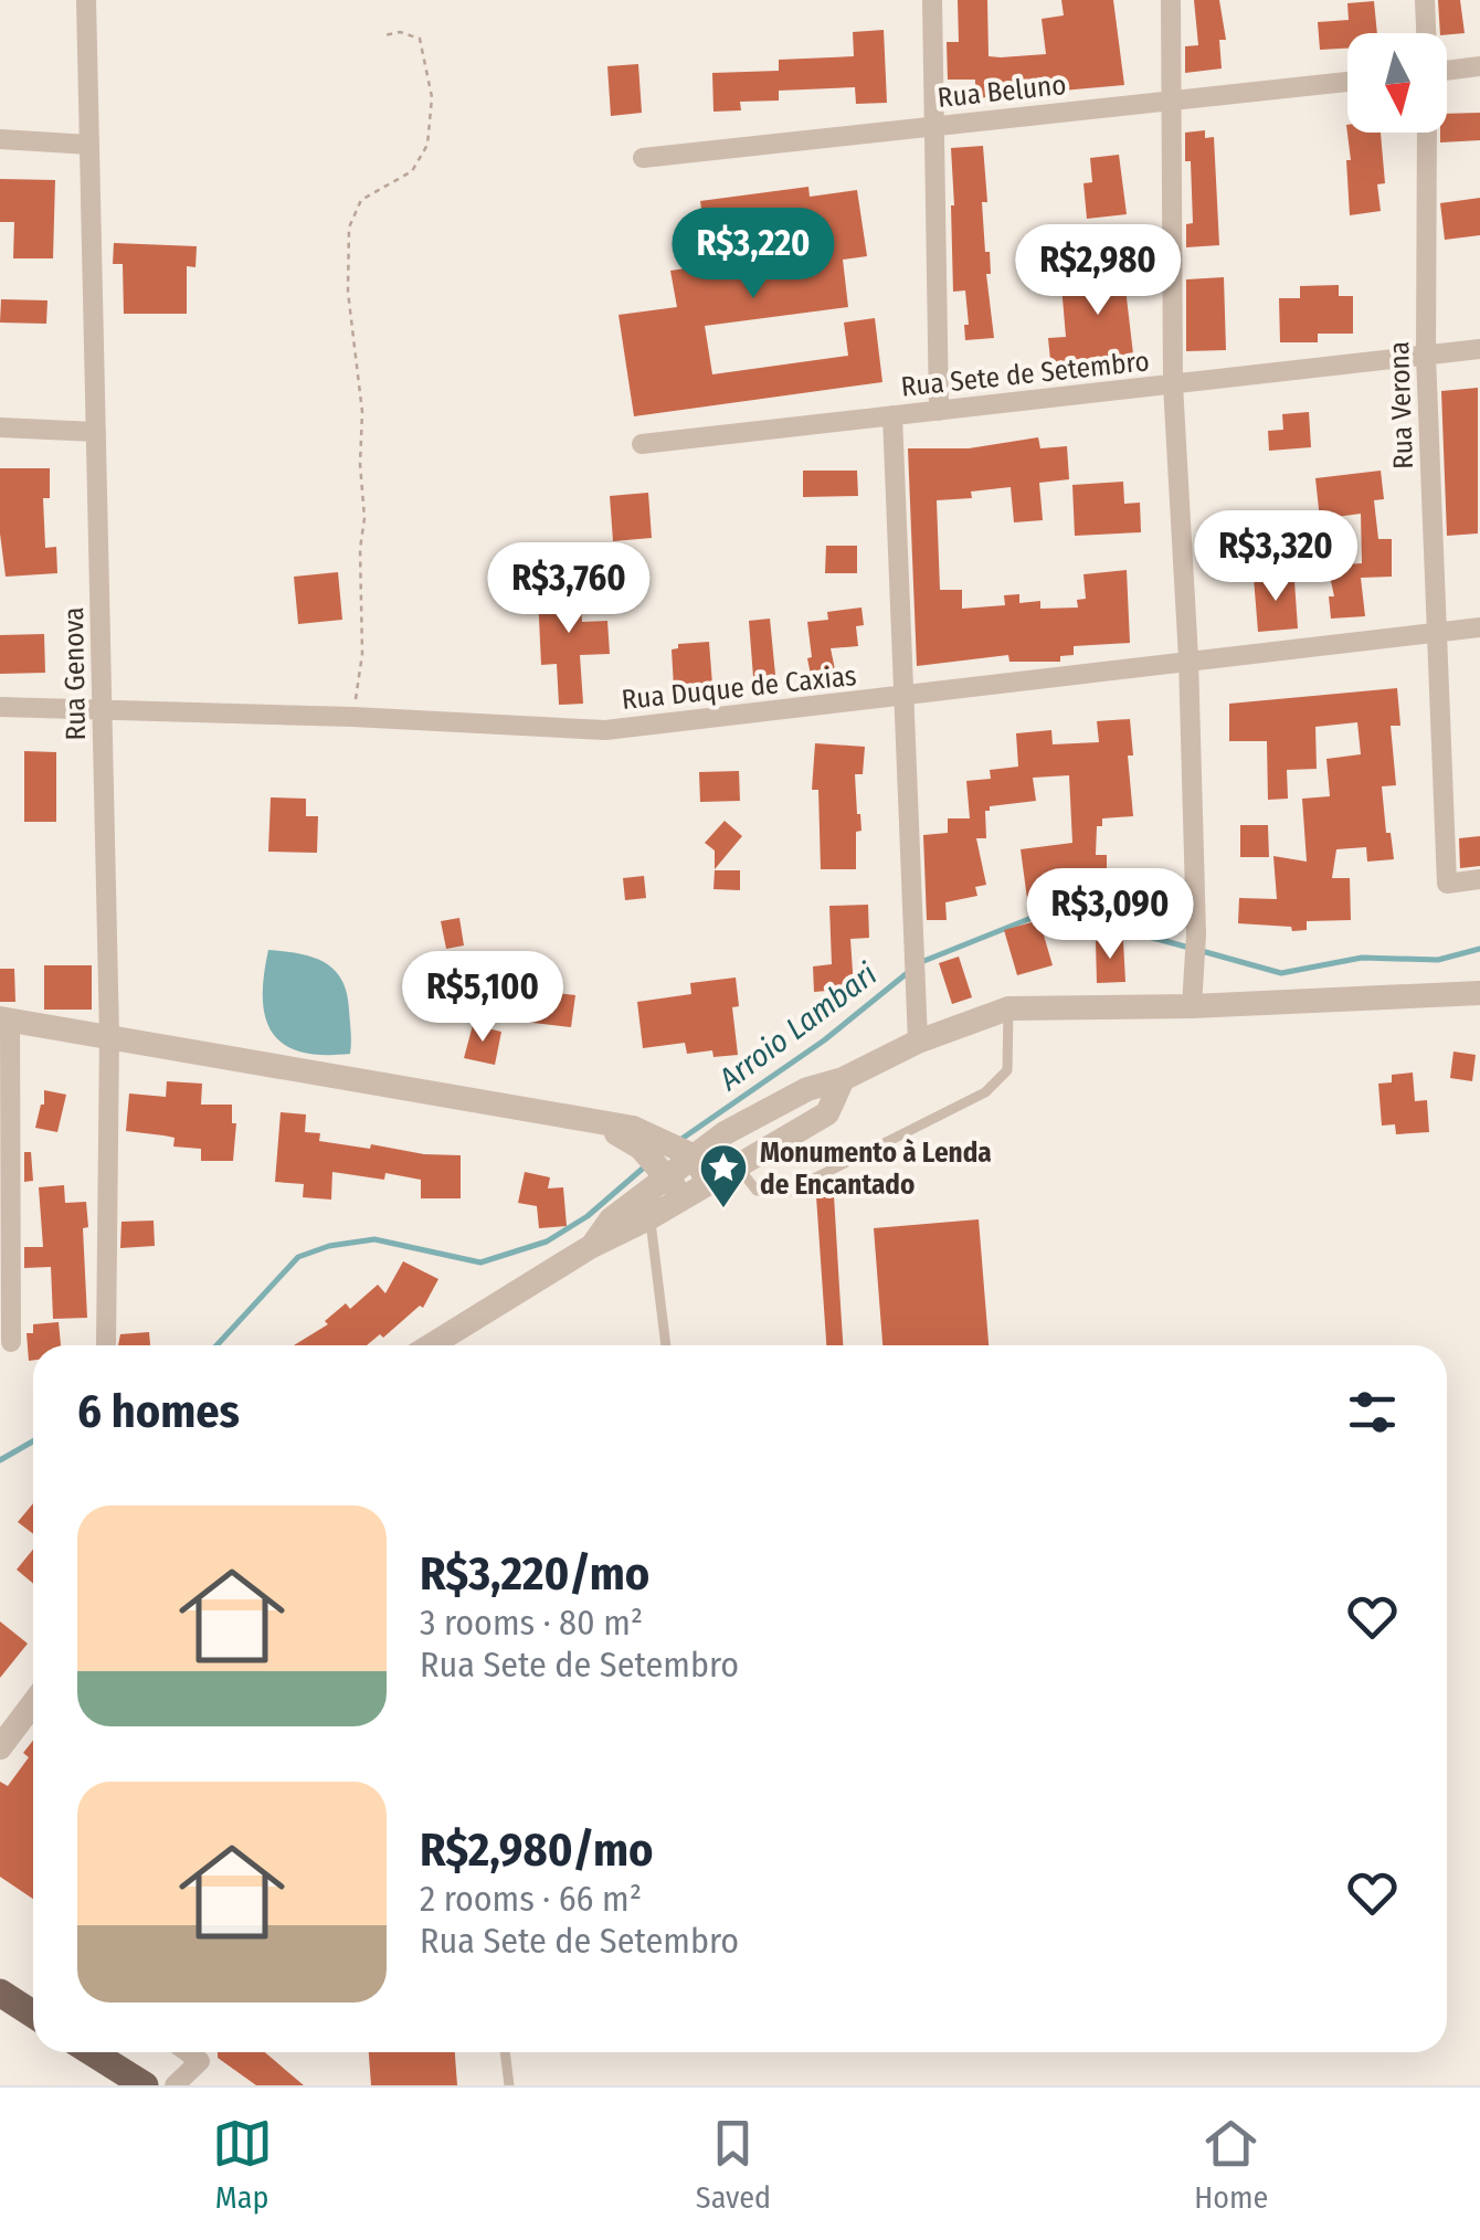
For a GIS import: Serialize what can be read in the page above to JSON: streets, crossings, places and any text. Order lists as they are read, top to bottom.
{
  "streets": {
    "street": [
      "Rua Beluno",
      "Rua Sete de Setembro",
      "Rua Verona",
      "Rua Genova",
      "Rua Duque de Caxias"
    ]
  },
  "crossings": [
    ["Rua Sete de Setembro", "Rua Verona"],
    ["Rua Verona", "Rua Duque de Caxias"],
    ["Rua Genova", "Rua Duque de Caxias"]
  ],
  "water": ["Arroio Lambari"],
  "places": {
    "place": ["Monumento à Lenda de Encantado"]
  },
  "north": "bottom",
  "page": {
    "price": [
      "R$3,220",
      "R$2,980",
      "R$3,320",
      "R$3,760",
      "R$3,090",
      "R$5,100"
    ],
    "heading": "6 homes",
    "list": [
      {
        "name": "R$3,220/mo",
        "note": "3 rooms · 80 m² · Rua Sete de Setembro"
      },
      {
        "name": "R$2,980/mo",
        "note": "2 rooms · 66 m² · Rua Sete de Setembro"
      }
    ],
    "tabs": ["Map", "Saved", "Home"]
  }
}
